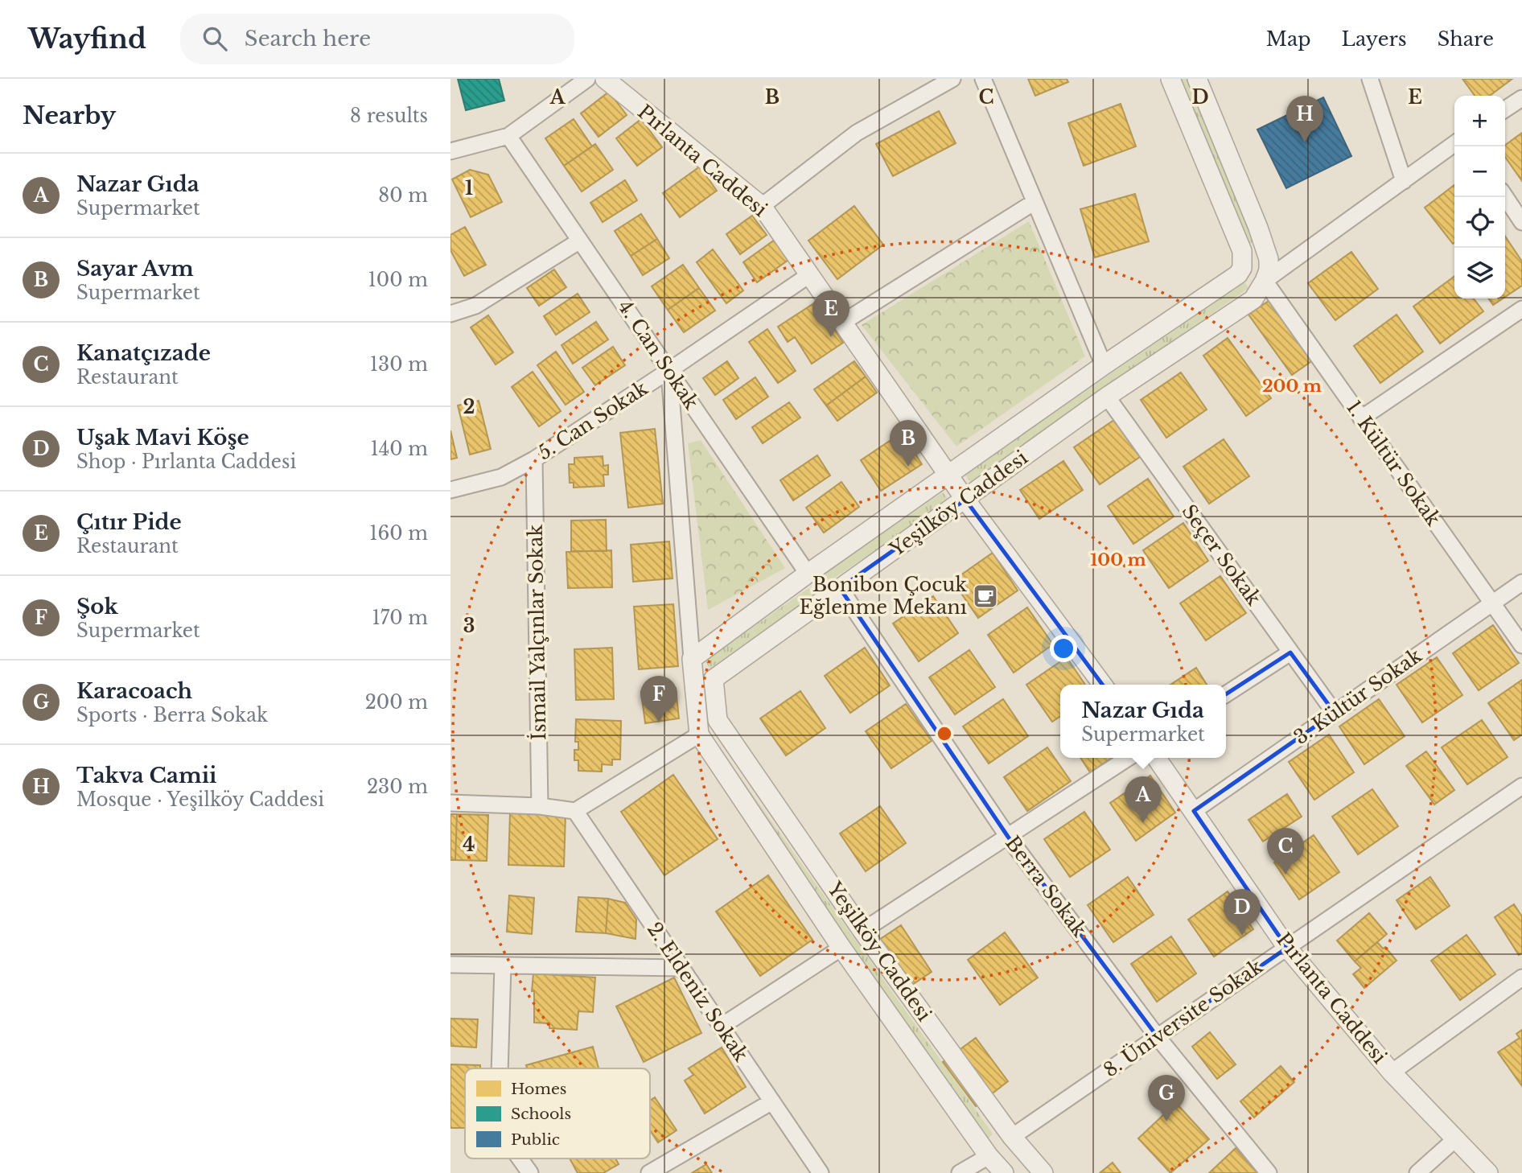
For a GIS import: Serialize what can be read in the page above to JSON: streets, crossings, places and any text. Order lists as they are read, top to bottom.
{
  "streets": {
    "street": [
      "Pırlanta Caddesi",
      "4. Can Sokak",
      "5. Can Sokak",
      "1. Kültür Sokak",
      "Yeşilköy Caddesi",
      "Seçer Sokak",
      "İsmail Yalçınlar Sokak",
      "3. Kültür Sokak",
      "Berra Sokak",
      "2. Eldeniz Sokak",
      "8. Üniversite Sokak"
    ]
  },
  "crossings": [
    ["Pırlanta Caddesi", "5. Can Sokak"],
    ["Pırlanta Caddesi", "Yeşilköy Caddesi"],
    ["Pırlanta Caddesi", "3. Kültür Sokak"],
    ["Pırlanta Caddesi", "8. Üniversite Sokak"],
    ["4. Can Sokak", "5. Can Sokak"],
    ["4. Can Sokak", "Yeşilköy Caddesi"],
    ["5. Can Sokak", "İsmail Yalçınlar Sokak"],
    ["1. Kültür Sokak", "Yeşilköy Caddesi"],
    ["1. Kültür Sokak", "3. Kültür Sokak"],
    ["Yeşilköy Caddesi", "Seçer Sokak"],
    ["Yeşilköy Caddesi", "Berra Sokak"],
    ["Yeşilköy Caddesi", "8. Üniversite Sokak"],
    ["Seçer Sokak", "3. Kültür Sokak"],
    ["Berra Sokak", "8. Üniversite Sokak"]
  ],
  "places": {
    "cafe": ["Bonibon Çocuk Eğlenme Mekanı"]
  },
  "legend": ["Homes", "Schools", "Public"],
  "page": {
    "header": "Wayfind",
    "search": "Search here",
    "nav": ["Map", "Layers", "Share"],
    "heading": ["Nearby", "8 results"],
    "map_buttons": ["+", "−"],
    "pins": [
      "H",
      "E",
      "B",
      "F",
      "A",
      "C",
      "D",
      "G"
    ],
    "list": [
      {
        "mark": "A",
        "name": "Nazar Gıda",
        "note": "Supermarket",
        "value": "80 m"
      },
      {
        "mark": "B",
        "name": "Sayar Avm",
        "note": "Supermarket",
        "value": "100 m"
      },
      {
        "mark": "C",
        "name": "Kanatçızade",
        "note": "Restaurant",
        "value": "130 m"
      },
      {
        "mark": "D",
        "name": "Uşak Mavi Köşe",
        "note": "Shop · Pırlanta Caddesi",
        "value": "140 m"
      },
      {
        "mark": "E",
        "name": "Çıtır Pide",
        "note": "Restaurant",
        "value": "160 m"
      },
      {
        "mark": "F",
        "name": "Şok",
        "note": "Supermarket",
        "value": "170 m"
      },
      {
        "mark": "G",
        "name": "Karacoach",
        "note": "Sports · Berra Sokak",
        "value": "200 m"
      },
      {
        "mark": "H",
        "name": "Takva Camii",
        "note": "Mosque · Yeşilköy Caddesi",
        "value": "230 m"
      }
    ],
    "popup": ["Nazar Gıda", "Supermarket"]
  },
  "grid": {
    "columns": [
      "A",
      "B",
      "C",
      "D",
      "E"
    ],
    "rows": [
      "1",
      "2",
      "3",
      "4"
    ]
  },
  "rings": ["200 m", "100 m"]
}
